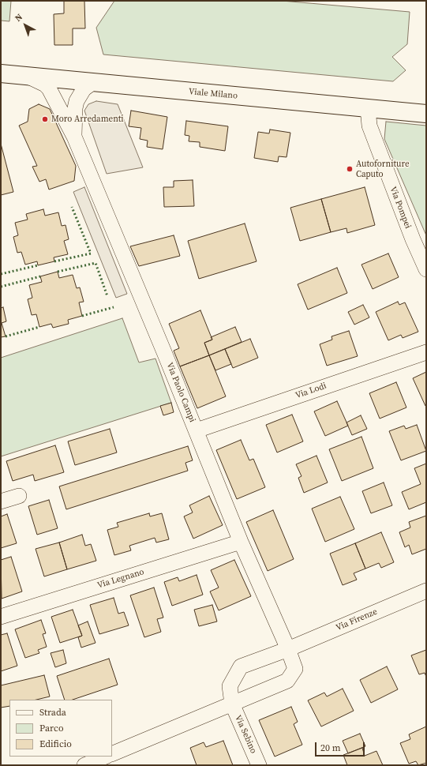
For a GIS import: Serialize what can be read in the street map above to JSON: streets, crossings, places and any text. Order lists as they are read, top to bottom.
{
  "streets": {
    "main road": ["Viale Milano"],
    "street": [
      "Via Pompei",
      "Via Lodi",
      "Via Paolo Campi",
      "Via Legnano",
      "Via Firenze",
      "Via Sebino"
    ]
  },
  "crossings": [
    ["Viale Milano", "Via Pompei"],
    ["Viale Milano", "Via Paolo Campi"],
    ["Via Lodi", "Via Paolo Campi"],
    ["Via Paolo Campi", "Via Legnano"],
    ["Via Paolo Campi", "Via Firenze"],
    ["Via Firenze", "Via Sebino"]
  ],
  "places": ["Moro Arredamenti", "Autoforniture Caputo"],
  "legend": ["Strada", "Parco", "Edificio"],
  "scale_bar": "20 m",
  "north": "top left"
}
